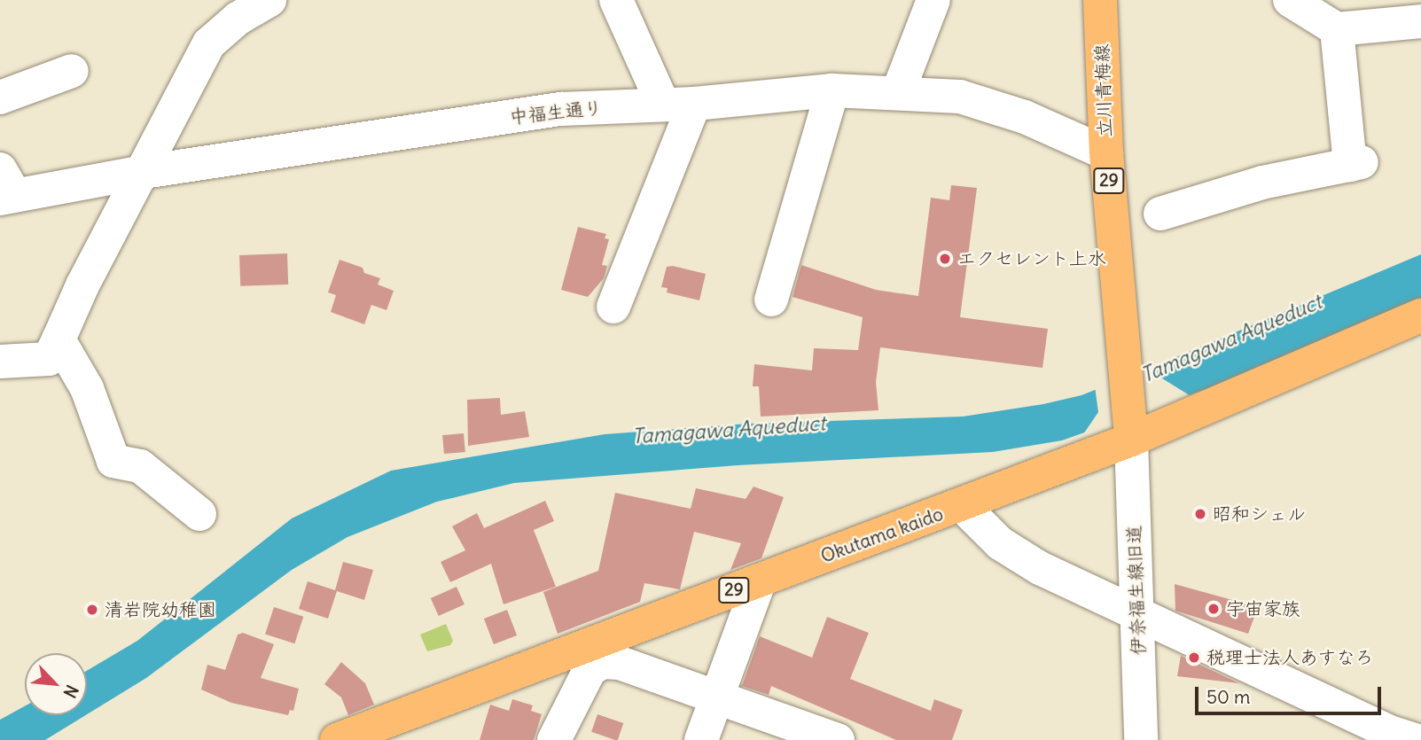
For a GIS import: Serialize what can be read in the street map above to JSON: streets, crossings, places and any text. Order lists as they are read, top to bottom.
{
  "streets": {
    "main road": ["立川青梅線", "29", "Okutama kaido"],
    "street": ["中福生通り", "伊奈福生線旧道"]
  },
  "crossings": [
    ["立川青梅線", "中福生通り"],
    ["立川青梅線", "Okutama kaido"],
    ["立川青梅線", "伊奈福生線旧道"],
    ["Okutama kaido", "伊奈福生線旧道"]
  ],
  "water": ["Tamagawa Aqueduct"],
  "places": [
    "エクセレント上水",
    "昭和シェル",
    "宇宙家族",
    "清岩院幼稚園",
    "税理士法人あすなろ"
  ],
  "scale_bar": "50 m",
  "north": "bottom right"
}
